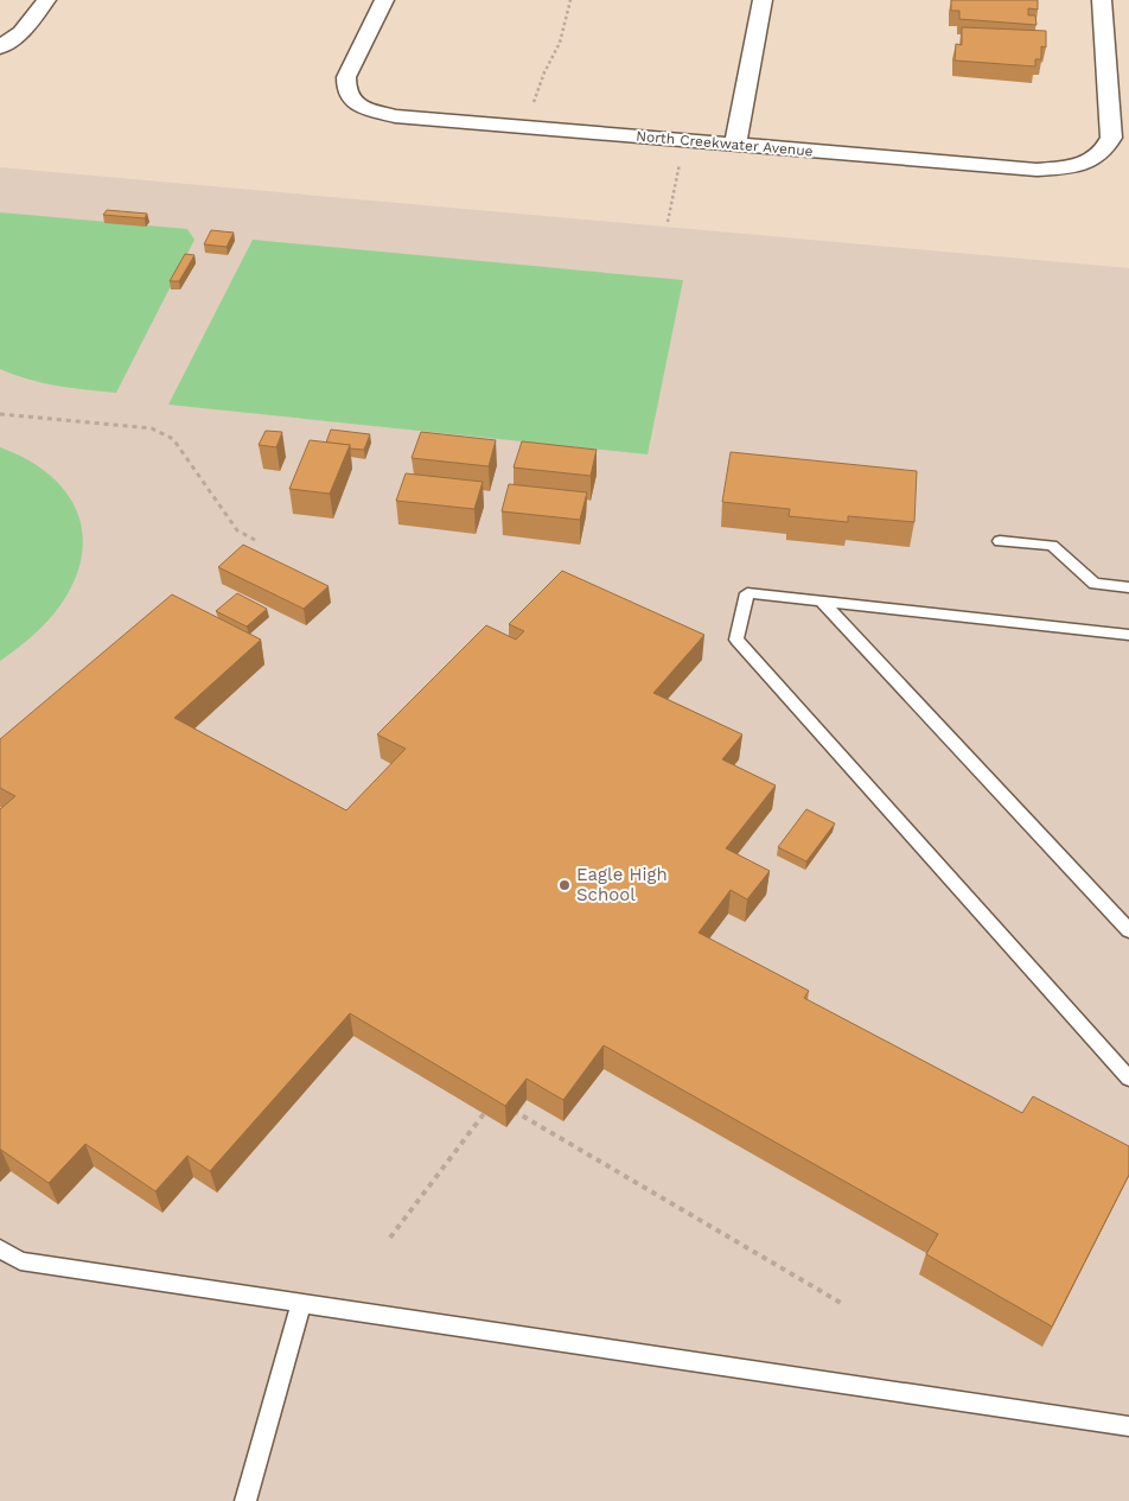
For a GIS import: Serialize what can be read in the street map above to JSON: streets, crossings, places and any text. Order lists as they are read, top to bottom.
{
  "streets": {
    "street": ["North Creekwater Avenue"]
  },
  "places": ["Eagle High School"]
}
